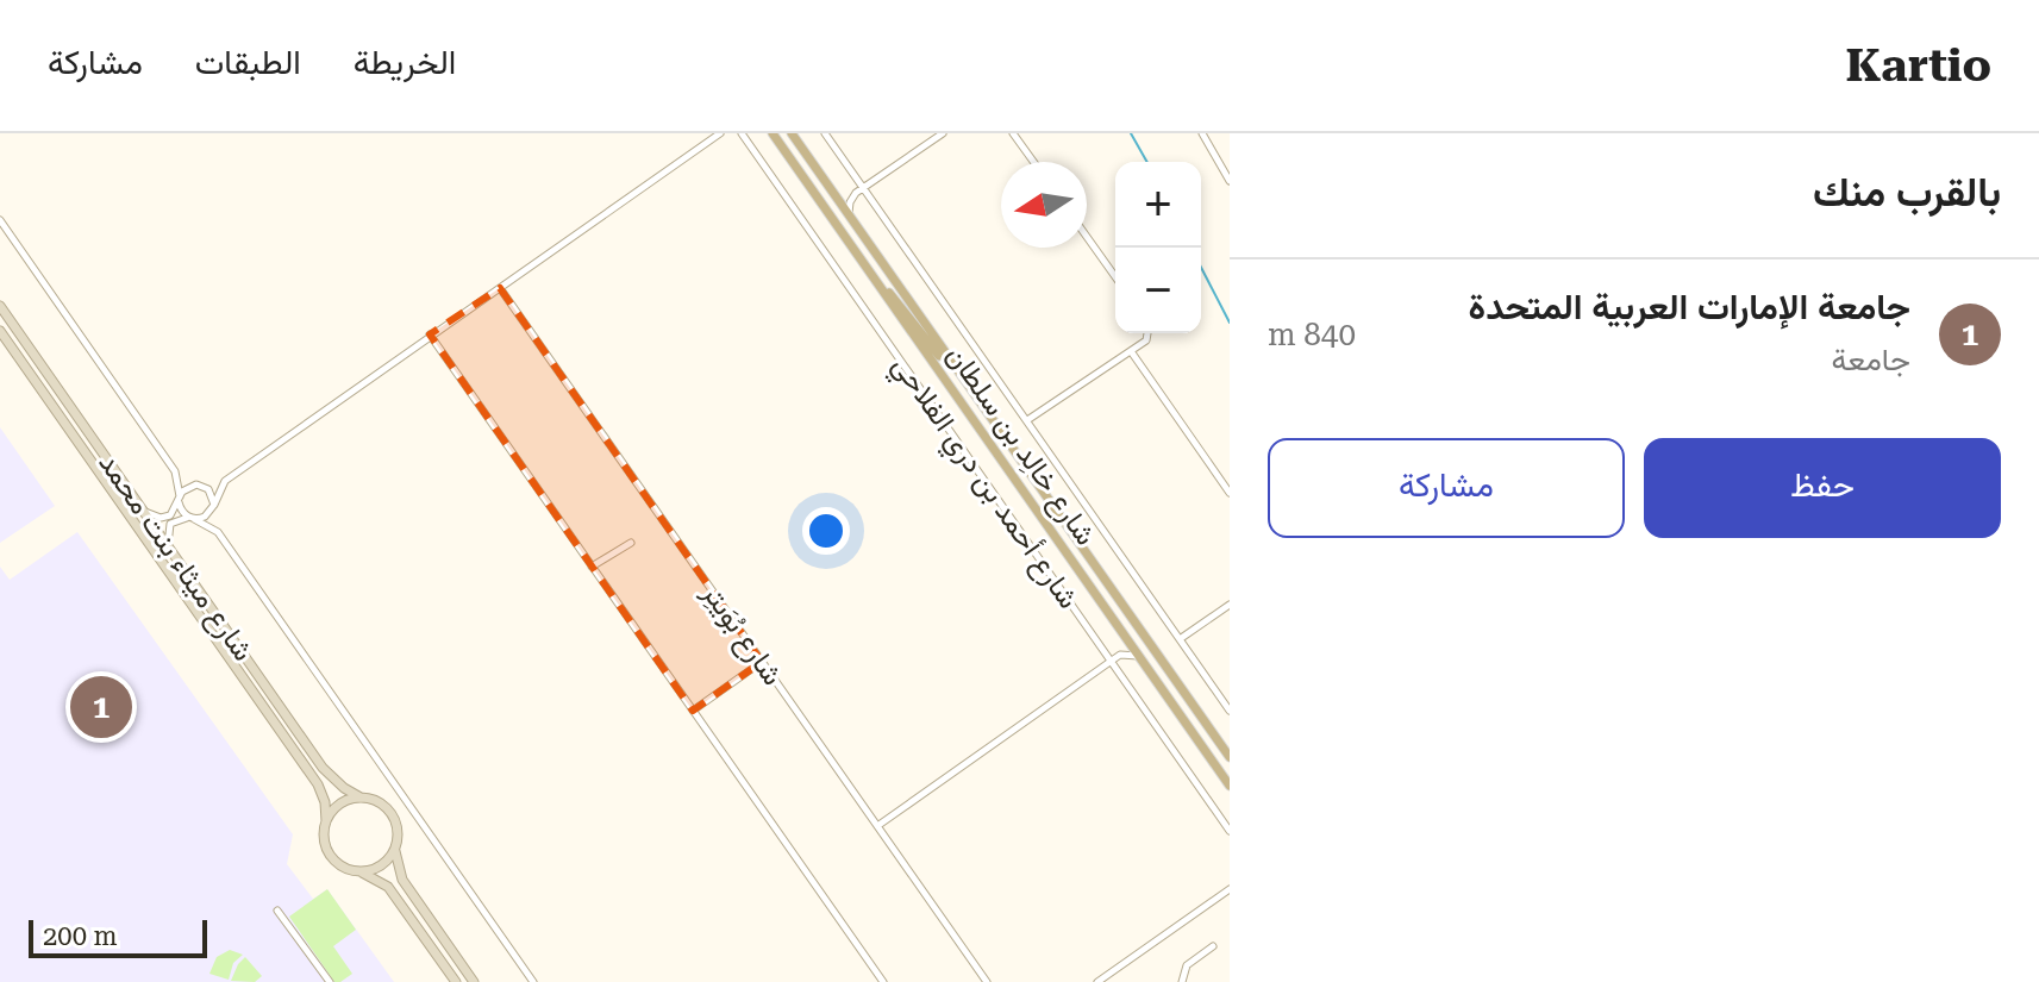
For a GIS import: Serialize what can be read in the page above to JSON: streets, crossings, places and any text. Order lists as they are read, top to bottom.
{
  "streets": {
    "main road": ["شارع خالِد بن سلطان", "شارع ميثاء بنت محمد"],
    "street": ["شارع أحمد بن دري الفلاحي", "شارع بُوَيتِر"]
  },
  "scale_bar": "200 m",
  "north": "left",
  "page": {
    "header": "Kartio",
    "nav": ["الخريطة", "الطبقات", "مشاركة"],
    "heading": "بالقرب منك",
    "map_buttons": ["+", "−"],
    "list": [
      {
        "mark": "1",
        "name": "جامعة الإمارات العربية المتحدة",
        "note": "جامعة",
        "value": "840 m"
      }
    ],
    "buttons": ["حفظ", "مشاركة"],
    "pins": "1",
    "scale": "200 m"
  }
}
